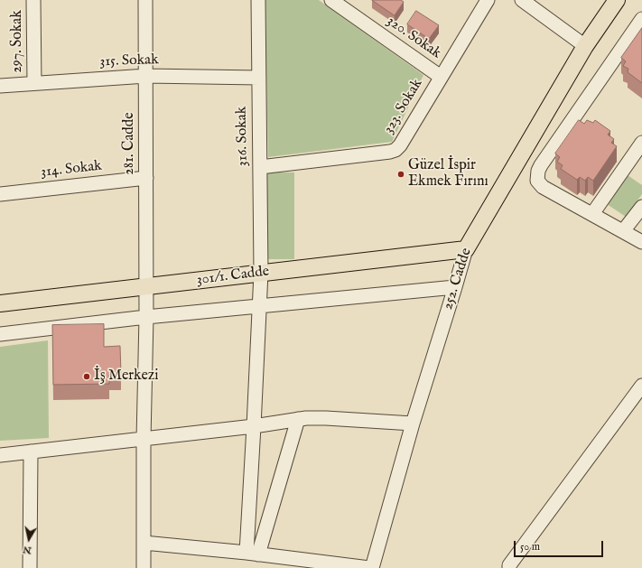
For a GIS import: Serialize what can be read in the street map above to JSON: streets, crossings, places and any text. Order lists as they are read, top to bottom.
{
  "streets": {
    "main road": ["301/1. Cadde", "252. Cadde"],
    "street": [
      "320. Sokak",
      "297. Sokak",
      "315. Sokak",
      "323. Sokak",
      "316. Sokak",
      "281. Cadde",
      "314. Sokak"
    ]
  },
  "crossings": [
    ["320. Sokak", "323. Sokak"],
    ["297. Sokak", "315. Sokak"],
    ["315. Sokak", "316. Sokak"],
    ["315. Sokak", "281. Cadde"],
    ["323. Sokak", "316. Sokak"],
    ["316. Sokak", "301/1. Cadde"],
    ["281. Cadde", "314. Sokak"],
    ["281. Cadde", "301/1. Cadde"],
    ["301/1. Cadde", "252. Cadde"]
  ],
  "places": ["Güzel İspir Ekmek Fırını", "İş Merkezi"],
  "scale_bar": "50 m",
  "north": "bottom"
}
